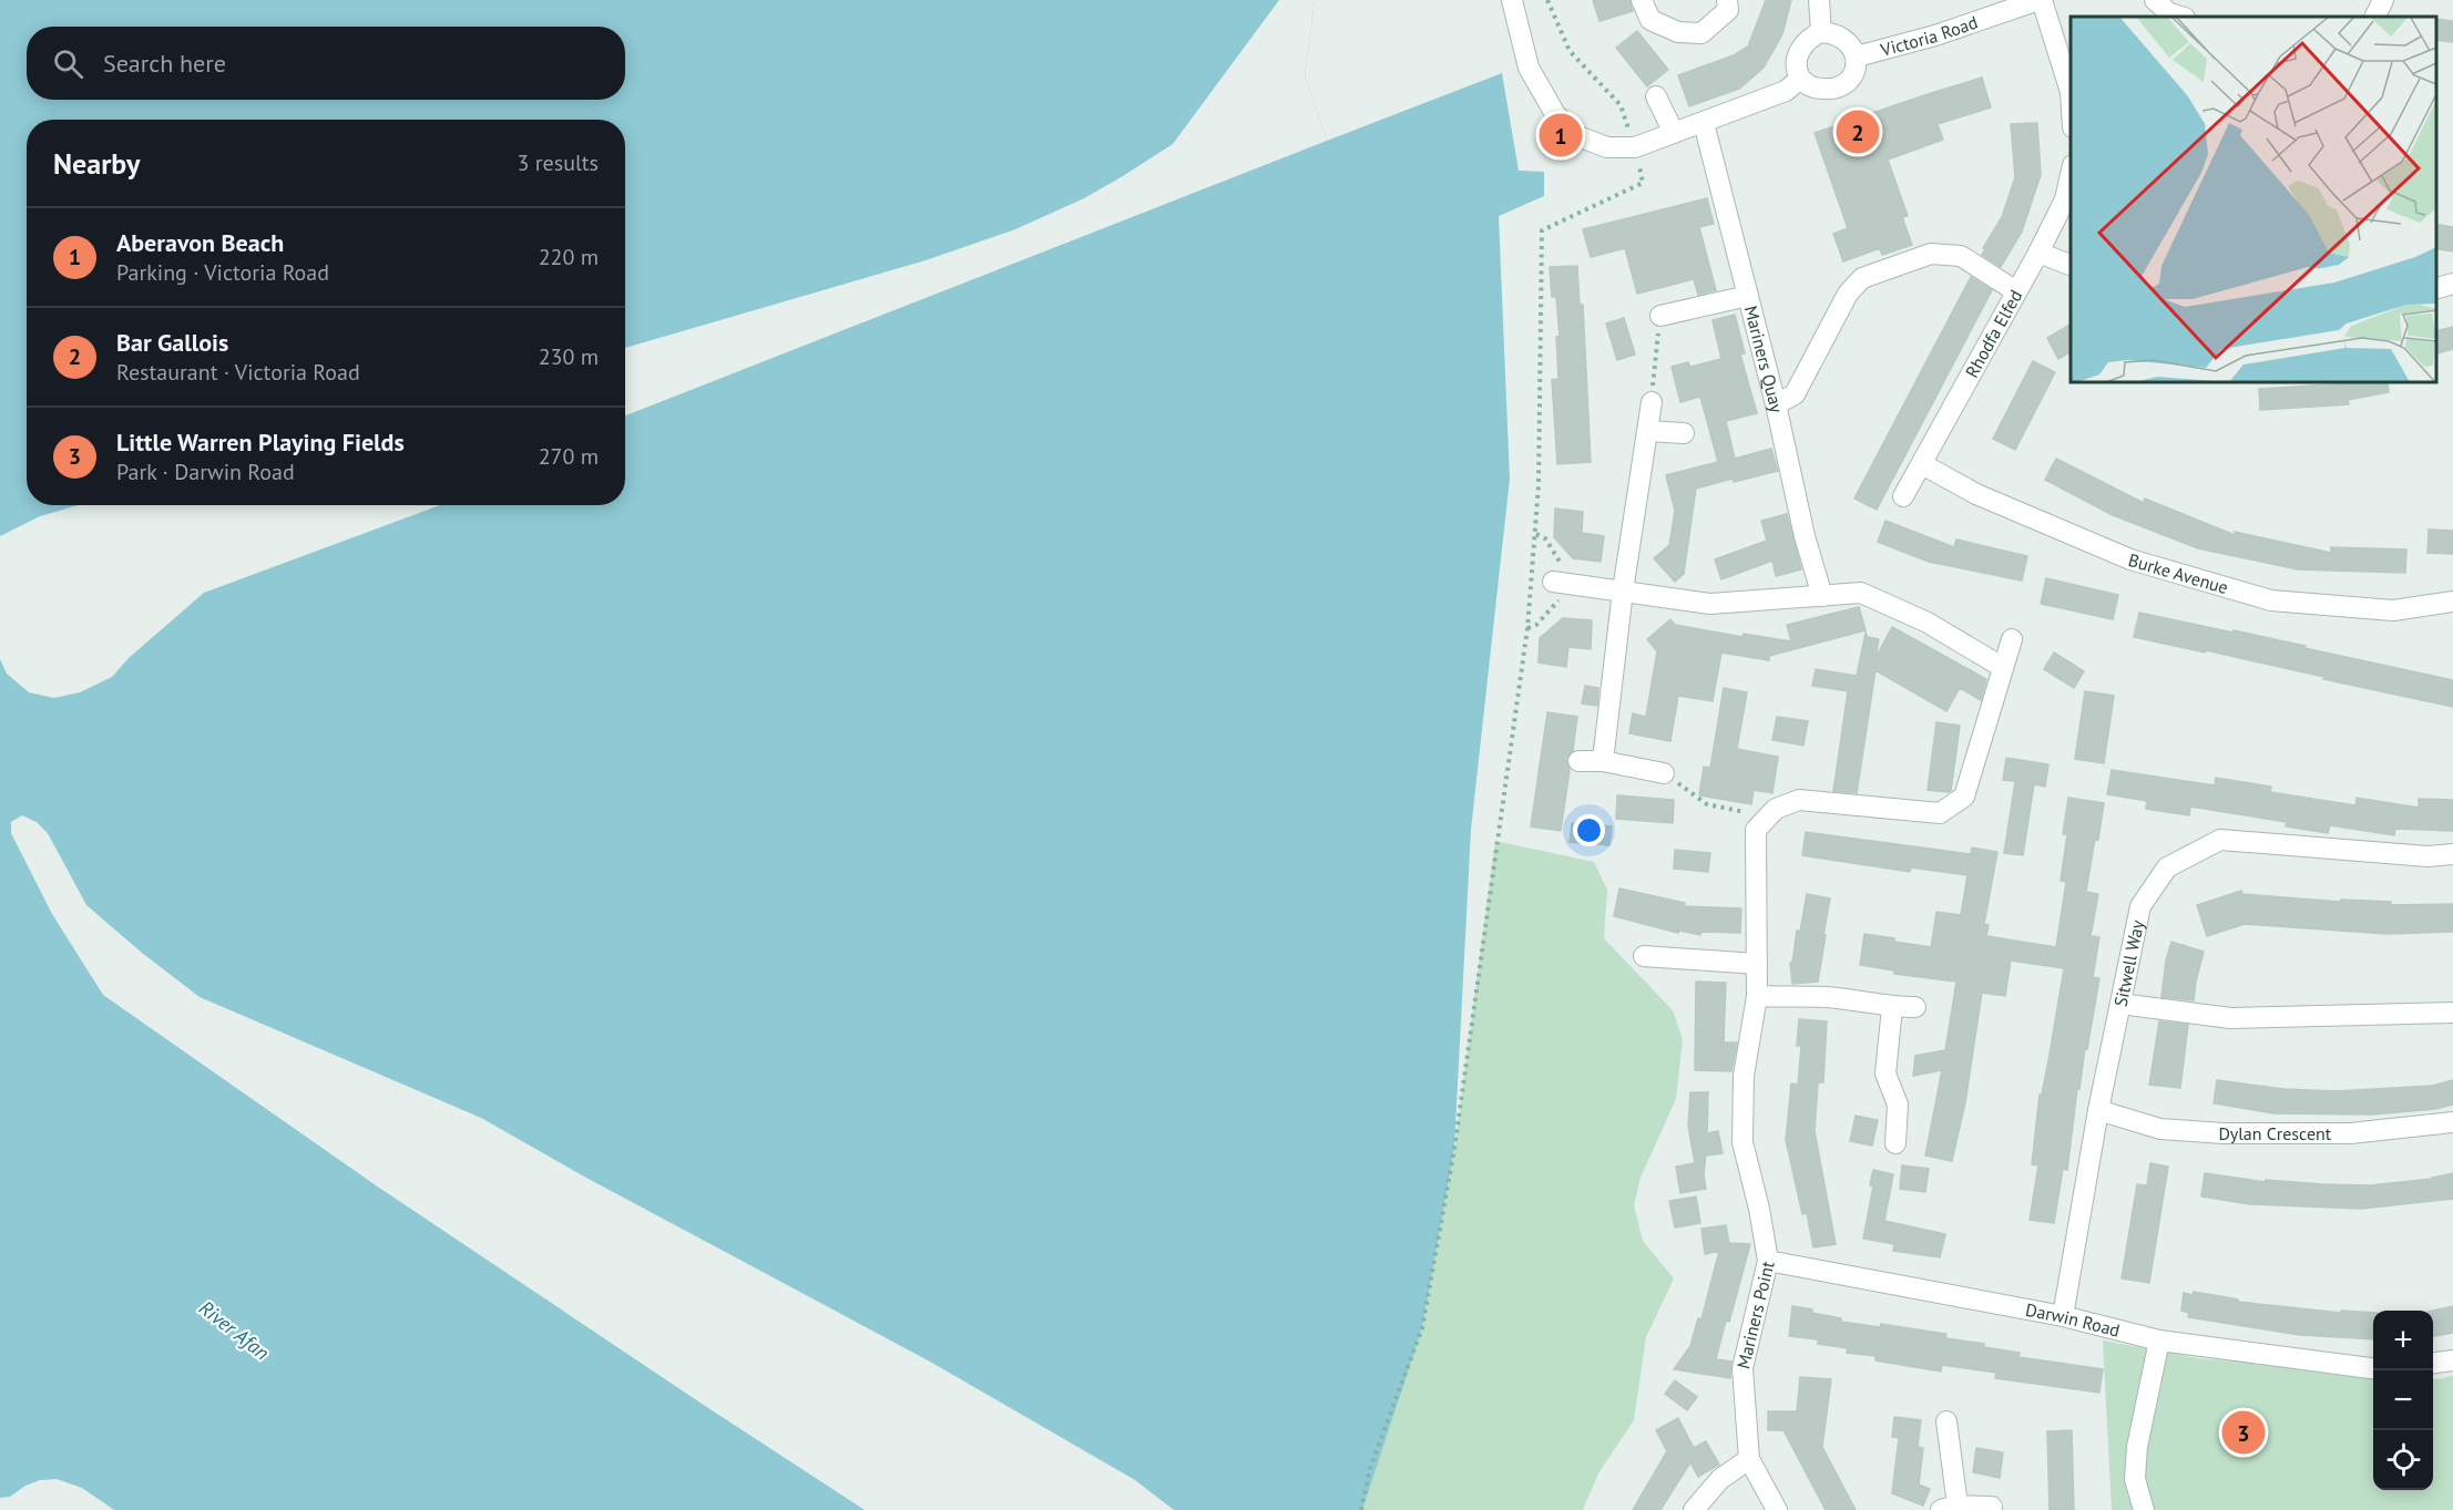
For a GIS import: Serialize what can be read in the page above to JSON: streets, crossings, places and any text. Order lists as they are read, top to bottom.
{
  "streets": {
    "street": [
      "Victoria Road",
      "Rhodfa Elfed",
      "Mariners Quay",
      "Burke Avenue",
      "Sitwell Way",
      "Dylan Crescent",
      "Mariners Point",
      "Darwin Road"
    ]
  },
  "crossings": [
    ["Rhodfa Elfed", "Burke Avenue"],
    ["Sitwell Way", "Dylan Crescent"],
    ["Sitwell Way", "Darwin Road"],
    ["Mariners Point", "Darwin Road"]
  ],
  "water": ["River Afan"],
  "page": {
    "search": "Search here",
    "pins": ["2", "1", "3"],
    "heading": ["Nearby", "3 results"],
    "list": [
      {
        "mark": "1",
        "name": "Aberavon Beach",
        "note": "Parking · Victoria Road",
        "value": "220 m"
      },
      {
        "mark": "2",
        "name": "Bar Gallois",
        "note": "Restaurant · Victoria Road",
        "value": "230 m"
      },
      {
        "mark": "3",
        "name": "Little Warren Playing Fields",
        "note": "Park · Darwin Road",
        "value": "270 m"
      }
    ],
    "map_buttons": ["+", "−"]
  }
}
